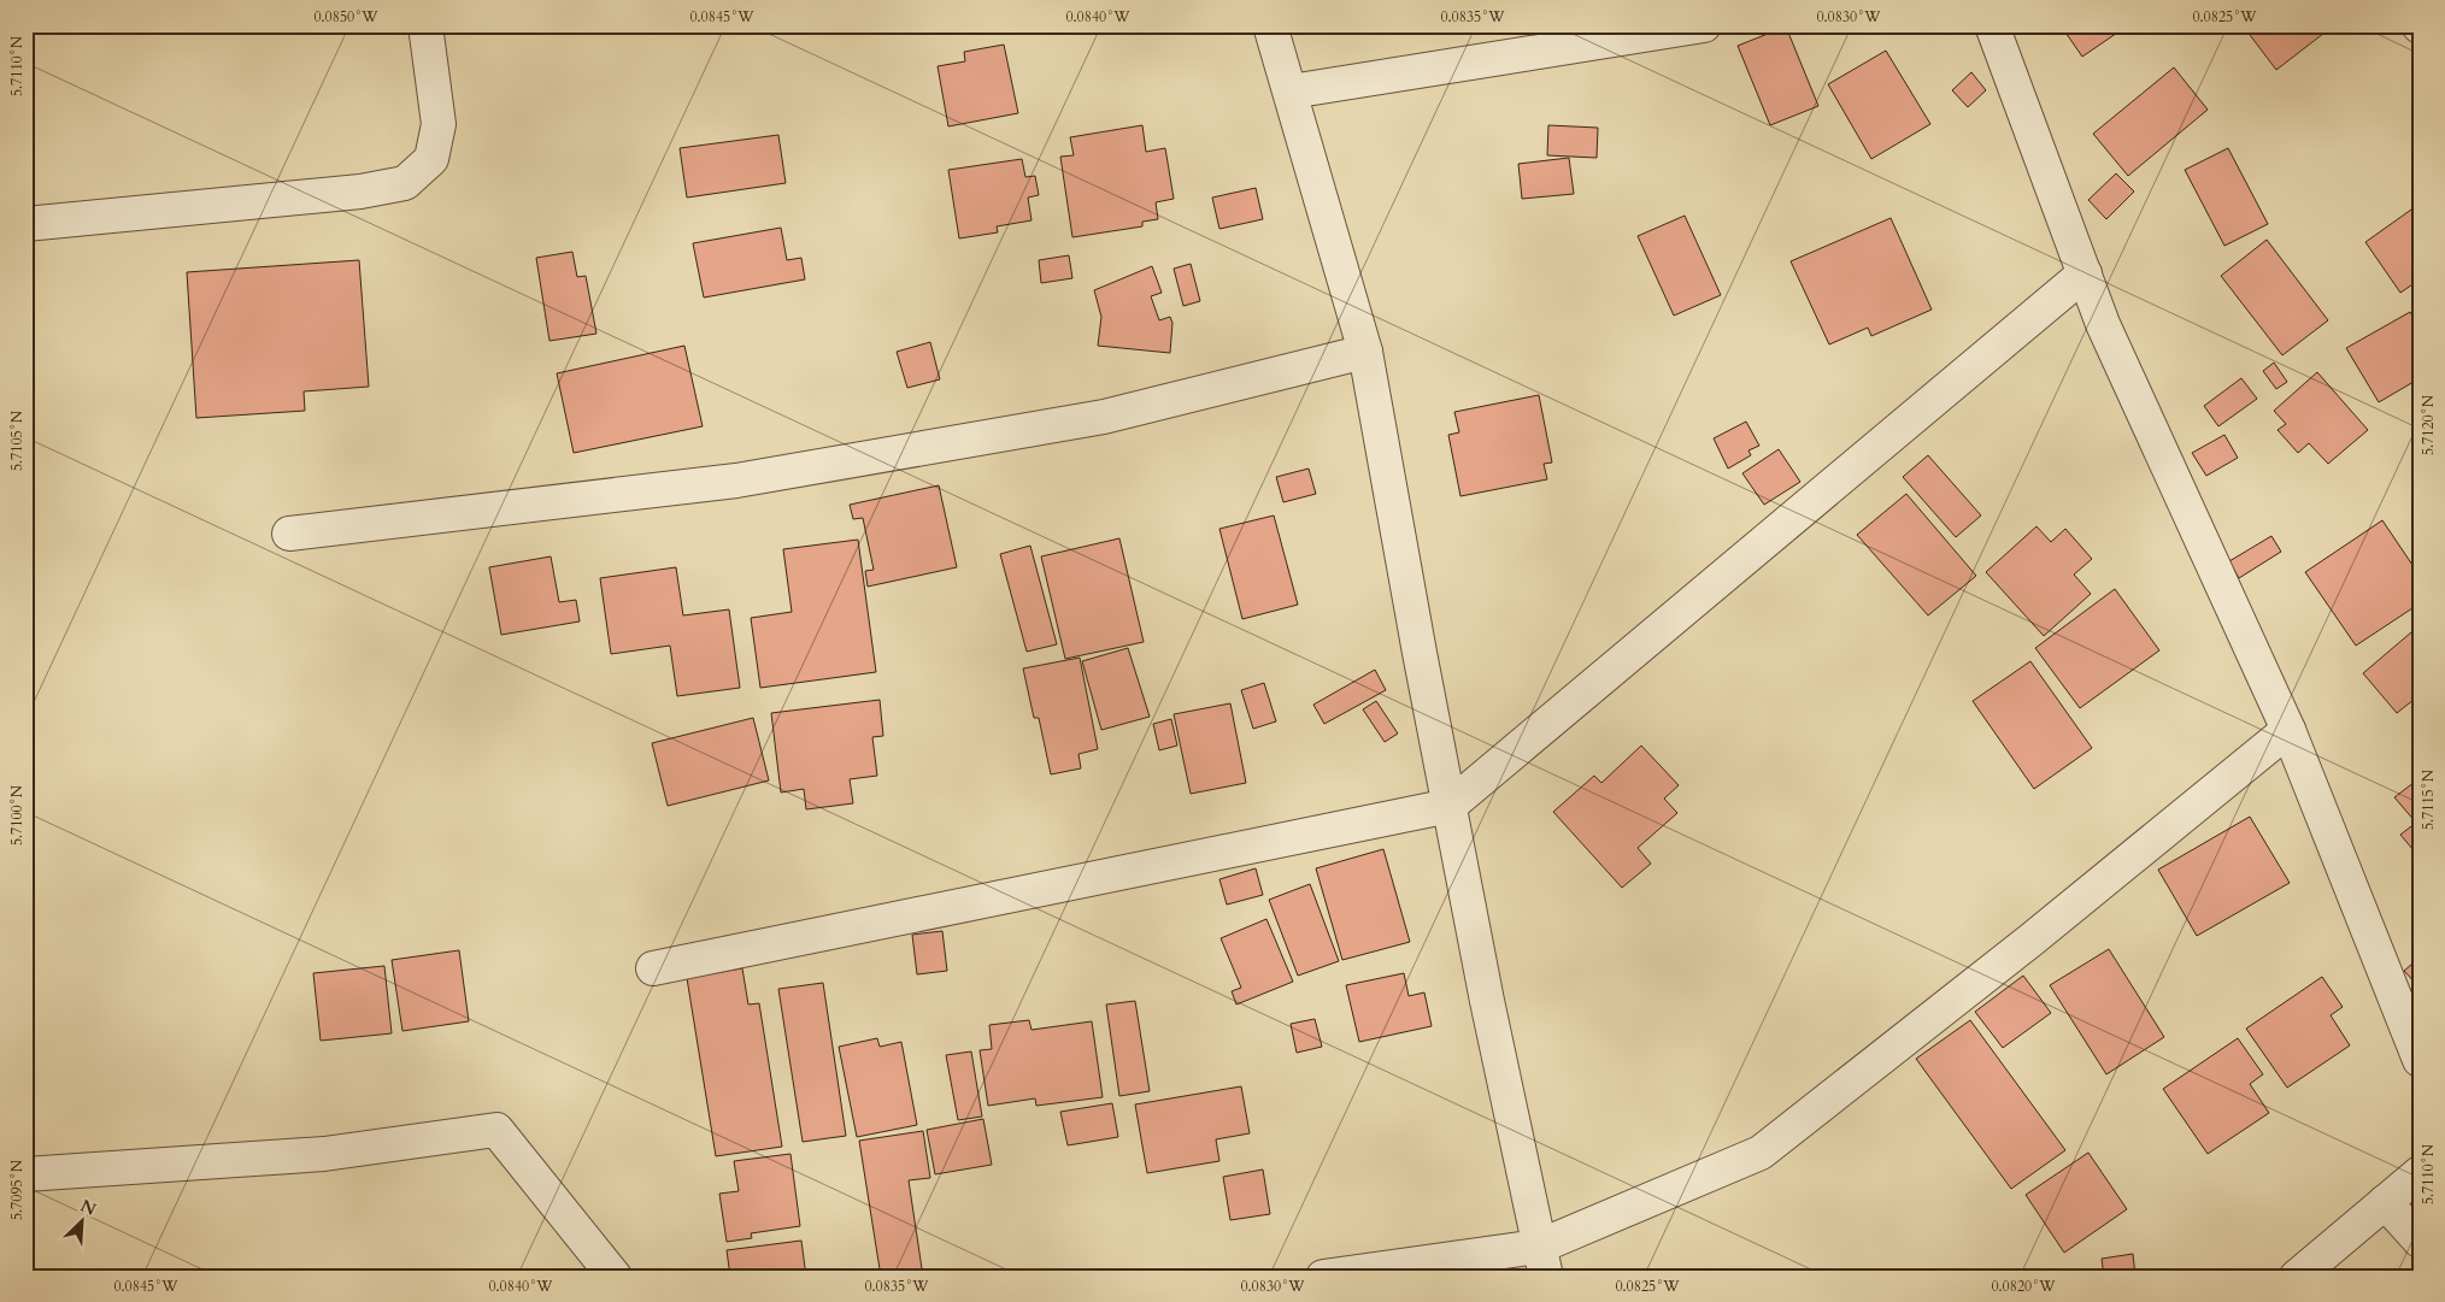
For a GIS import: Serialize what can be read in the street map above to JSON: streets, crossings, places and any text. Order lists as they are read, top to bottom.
{
  "north": "top right",
  "coordinates": [
    "0.0850°W",
    "0.0845°W",
    "0.0840°W",
    "0.0835°W",
    "0.0830°W",
    "0.0825°W",
    "5.7110°N",
    "5.7120°N",
    "5.7105°N",
    "5.7115°N",
    "5.7100°N",
    "5.7095°N",
    "0.0820°W"
  ]
}
